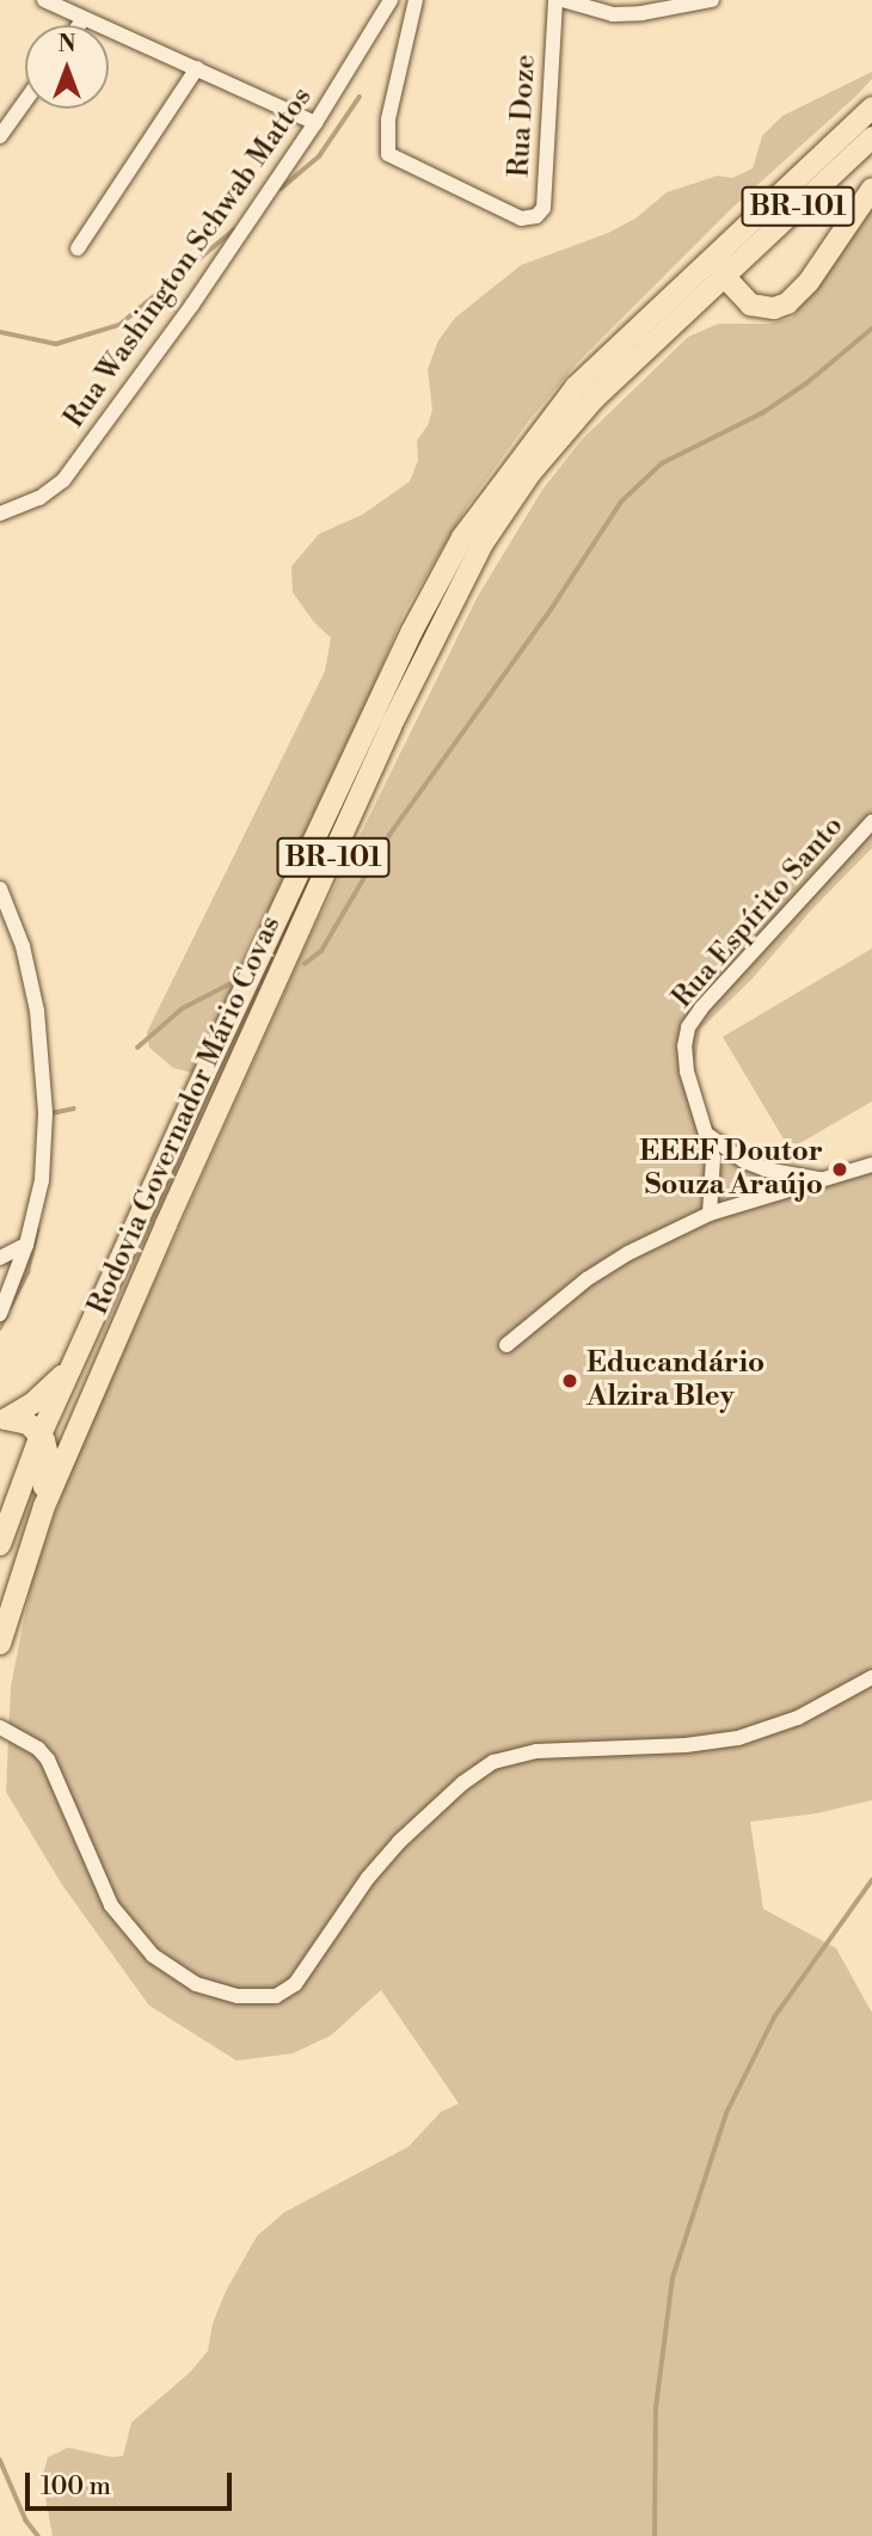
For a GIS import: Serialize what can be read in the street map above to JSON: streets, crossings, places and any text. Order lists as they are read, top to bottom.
{
  "streets": {
    "highway": ["BR-101", "Rodovia Governador Mário Covas"],
    "street": ["Rua Doze", "Rua Washington Schwab Mattos", "Rua Espírito Santo"]
  },
  "places": ["EEEF Doutor Souza Araújo", "Educandário Alzira Bley"],
  "scale_bar": "100 m",
  "north": "top"
}
